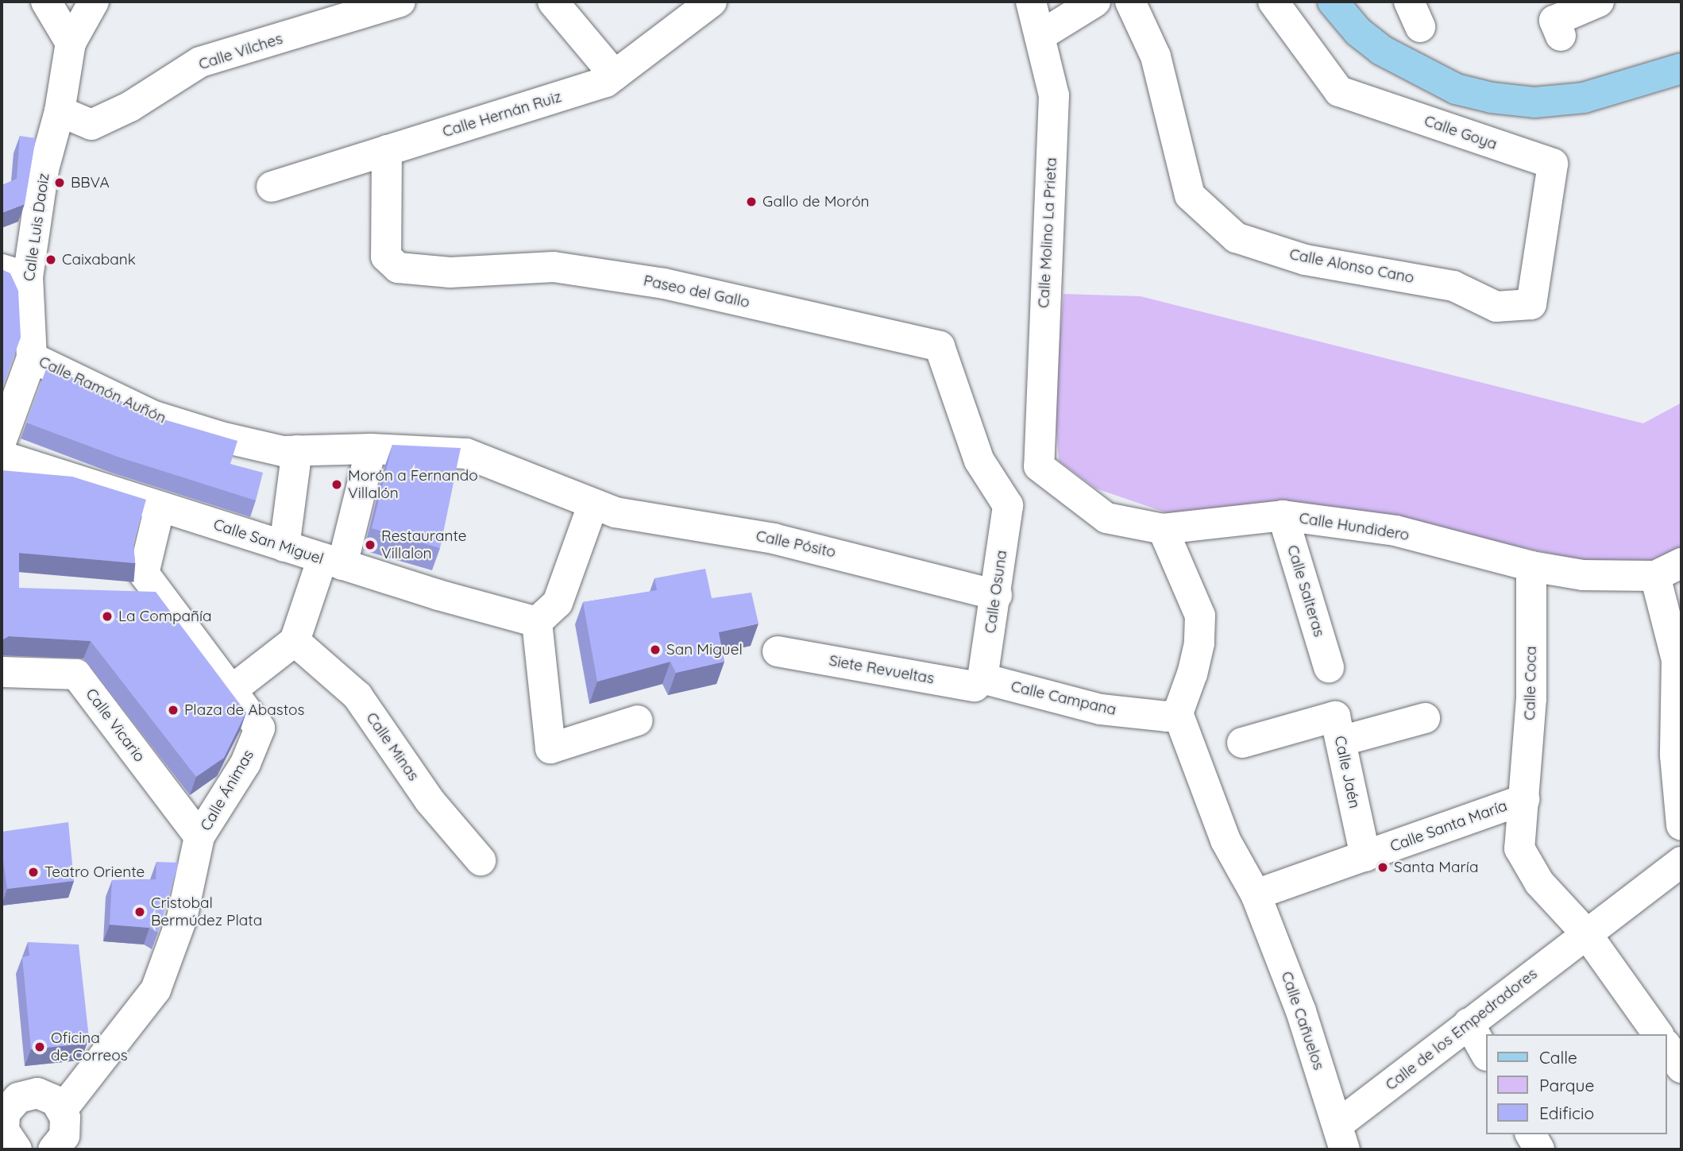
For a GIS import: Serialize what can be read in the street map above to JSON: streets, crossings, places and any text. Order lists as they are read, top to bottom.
{
  "streets": {
    "street": [
      "Calle Vilches",
      "Calle Hernán Ruiz",
      "Calle Goya",
      "Calle Luis Daoiz",
      "Calle Molino La Prieta",
      "Calle Alonso Cano",
      "Paseo del Gallo",
      "Calle Ramón Auñón",
      "Calle Hundidero",
      "Calle San Miguel",
      "Calle Pósito",
      "Calle Salteras",
      "Calle Osuna",
      "Siete Revueltas",
      "Calle Coca",
      "Calle Campana",
      "Calle Vicario",
      "Calle Minas",
      "Calle Jaén",
      "Calle Ánimas",
      "Calle Santa María",
      "Calle Cañuelos",
      "Calle de los Empedradores"
    ]
  },
  "crossings": [
    ["Calle Vilches", "Calle Luis Daoiz"],
    ["Calle Hernán Ruiz", "Paseo del Gallo"],
    ["Calle Goya", "Calle Alonso Cano"],
    ["Calle Luis Daoiz", "Calle Ramón Auñón"],
    ["Calle Molino La Prieta", "Calle Hundidero"],
    ["Paseo del Gallo", "Calle Osuna"],
    ["Calle Ramón Auñón", "Calle Pósito"],
    ["Calle Hundidero", "Calle Salteras"],
    ["Calle Hundidero", "Calle Coca"],
    ["Calle San Miguel", "Calle Ánimas"],
    ["Calle Pósito", "Calle Osuna"],
    ["Calle Osuna", "Siete Revueltas"],
    ["Calle Osuna", "Calle Campana"],
    ["Siete Revueltas", "Calle Campana"],
    ["Calle Coca", "Calle Santa María"],
    ["Calle Vicario", "Calle Ánimas"],
    ["Calle Jaén", "Calle Santa María"],
    ["Calle Santa María", "Calle Cañuelos"],
    ["Calle Santa María", "Calle de los Empedradores"],
    ["Calle Cañuelos", "Calle de los Empedradores"]
  ],
  "places": [
    "BBVA",
    "Gallo de Morón",
    "Caixabank",
    "Morón a Fernando Villalón",
    "Restaurante Villalon",
    "La Compañía",
    "San Miguel",
    "Plaza de Abastos",
    "Santa María",
    "Teatro Oriente",
    "Cristobal Bermúdez Plata",
    "Oficina de Correos"
  ],
  "legend": ["Calle", "Parque", "Edificio"]
}
